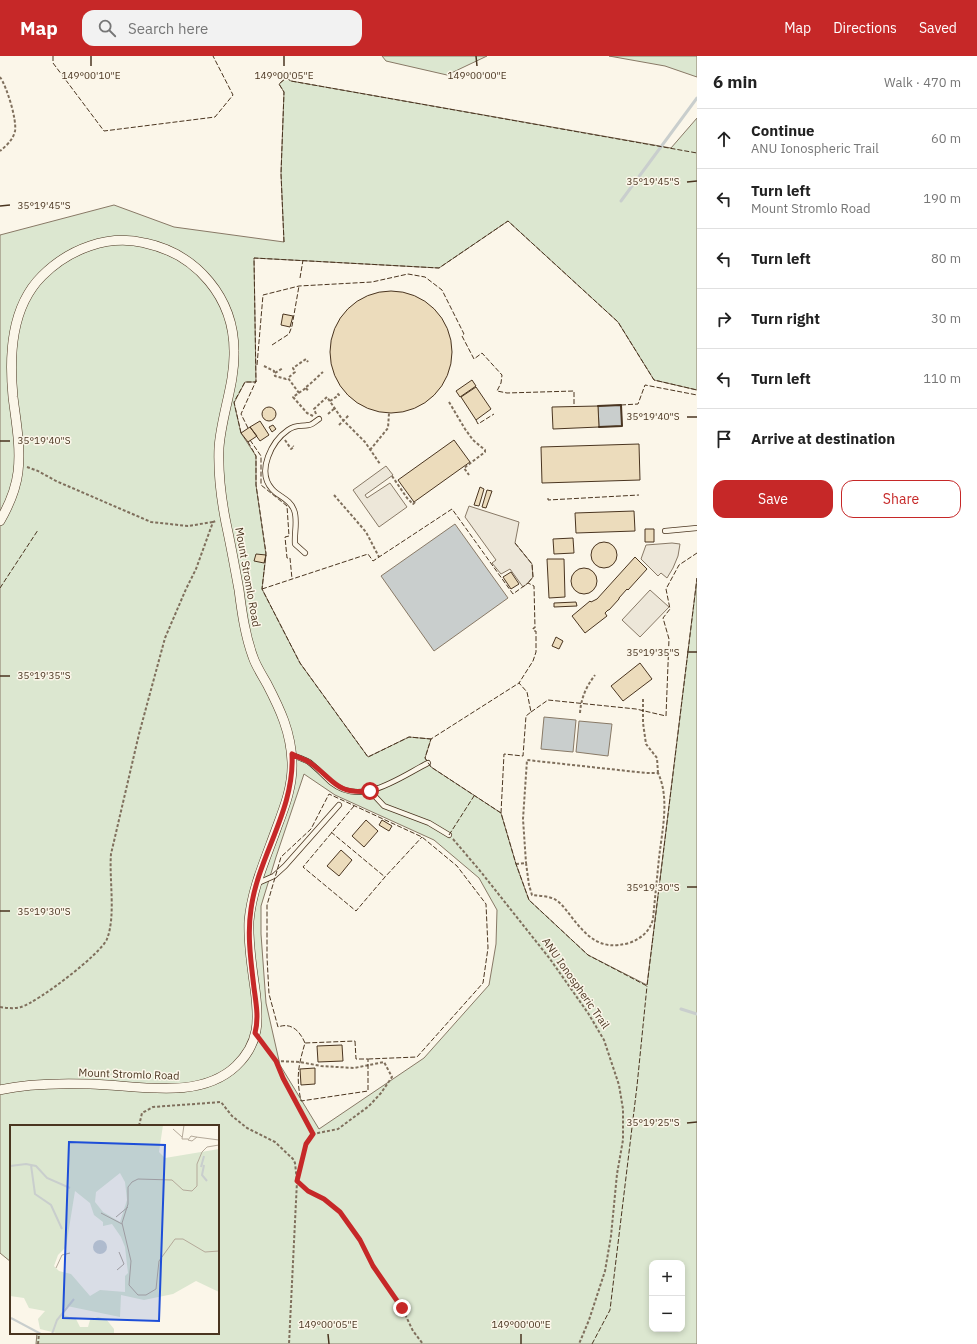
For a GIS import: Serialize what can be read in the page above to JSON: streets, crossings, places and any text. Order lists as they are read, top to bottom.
{
  "streets": {
    "street": ["Mount Stromlo Road"],
    "path": ["ANU Ionospheric Trail"]
  },
  "page": {
    "header": "Map",
    "search": "Search here",
    "nav": ["Map", "Directions", "Saved"],
    "heading": ["6 min", "Walk · 470 m"],
    "list": [
      ["Continue", "ANU Ionospheric Trail", "60 m"],
      ["Turn left", "Mount Stromlo Road", "190 m"],
      ["Turn left", "80 m"],
      ["Turn right", "30 m"],
      ["Turn left", "110 m"],
      "Arrive at destination"
    ],
    "buttons": ["Save", "Share"],
    "map_buttons": ["+", "−"]
  },
  "coordinates": [
    "149°00'10\"E",
    "149°00'05\"E",
    "149°00'00\"E",
    "35°19'45\"S",
    "35°19'40\"S",
    "35°19'35\"S",
    "35°19'30\"S",
    "35°19'25\"S"
  ]
}
